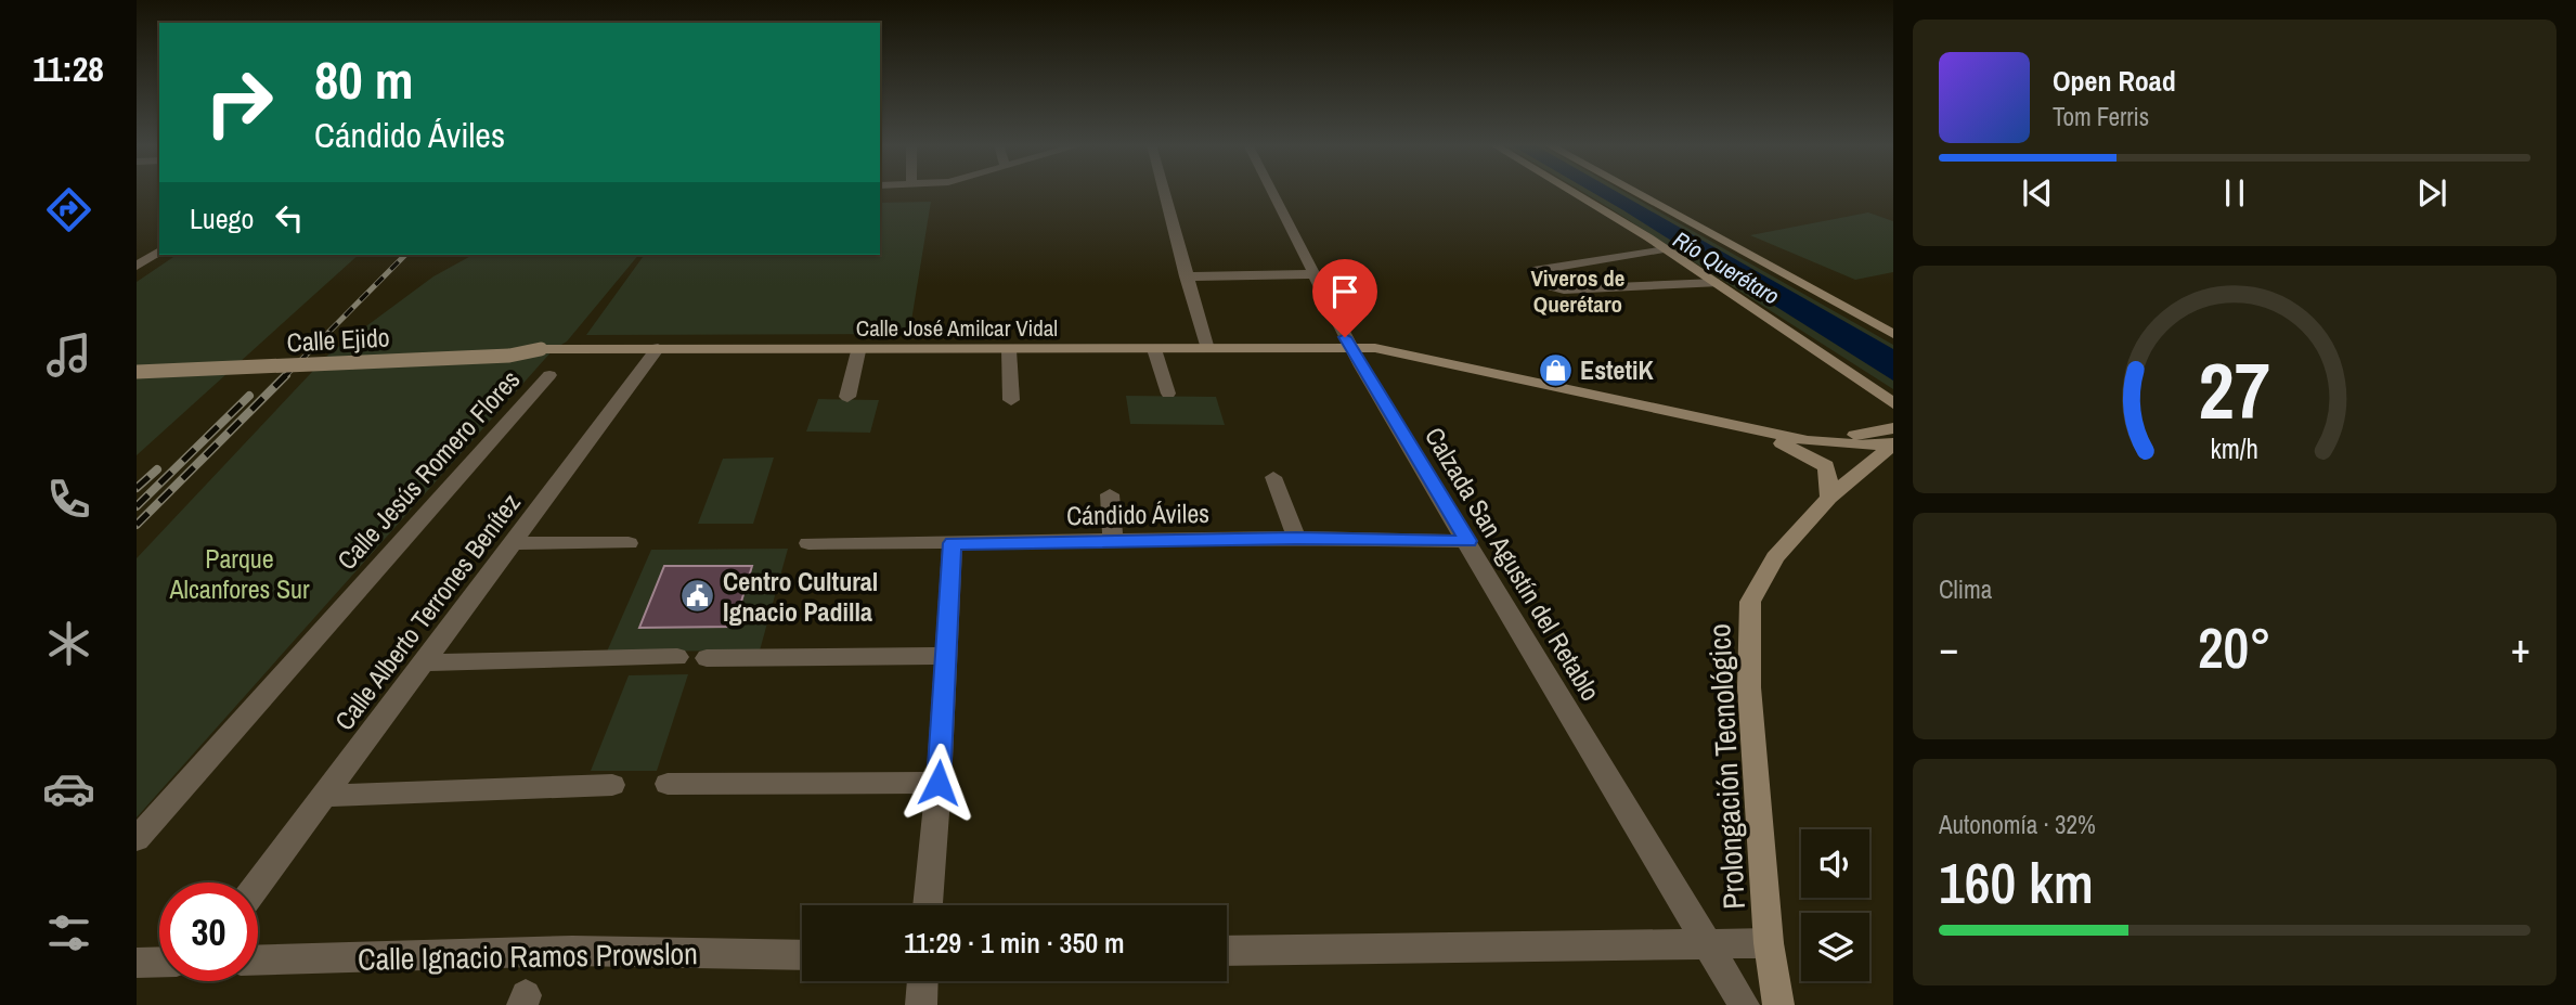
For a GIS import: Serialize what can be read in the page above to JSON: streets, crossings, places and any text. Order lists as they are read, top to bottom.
{
  "streets": {
    "street": [
      "Calle José Amilcar Vidal",
      "Calle Ejido",
      "Calle Jesús Romero Flores",
      "Cándido Áviles",
      "Calzada San Agustín del Retablo",
      "Calle Alberto Terrones Benítez",
      "Prolongación Tecnológico",
      "Calle Ignacio Ramos Prowslon"
    ]
  },
  "crossings": [
    ["Calle José Amilcar Vidal", "Calle Ejido"],
    ["Calle José Amilcar Vidal", "Calzada San Agustín del Retablo"],
    ["Calle José Amilcar Vidal", "Calle Alberto Terrones Benítez"],
    ["Calle José Amilcar Vidal", "Prolongación Tecnológico"],
    ["Cándido Áviles", "Calzada San Agustín del Retablo"]
  ],
  "districts": ["Viveros de Querétaro"],
  "water": ["Río Querétaro"],
  "parks": ["Parque Alcanfores Sur"],
  "places": {
    "shop": ["EstetiK"],
    "public building": ["Centro Cultural Ignacio Padilla"]
  },
  "page": {
    "tabs": "11:28",
    "turn": ["80 m", "Cándido Áviles"],
    "song": ["Open Road", "Tom Ferris"],
    "then": "Luego",
    "tile": [
      "Clima",
      ["Autonomía · 32%", "160 km"]
    ],
    "heat": ["−", "20°", "+"],
    "limit": "30",
    "trip": "11:29 · 1 min · 350 m",
    "gauge": ["27", "km/h"]
  }
}
